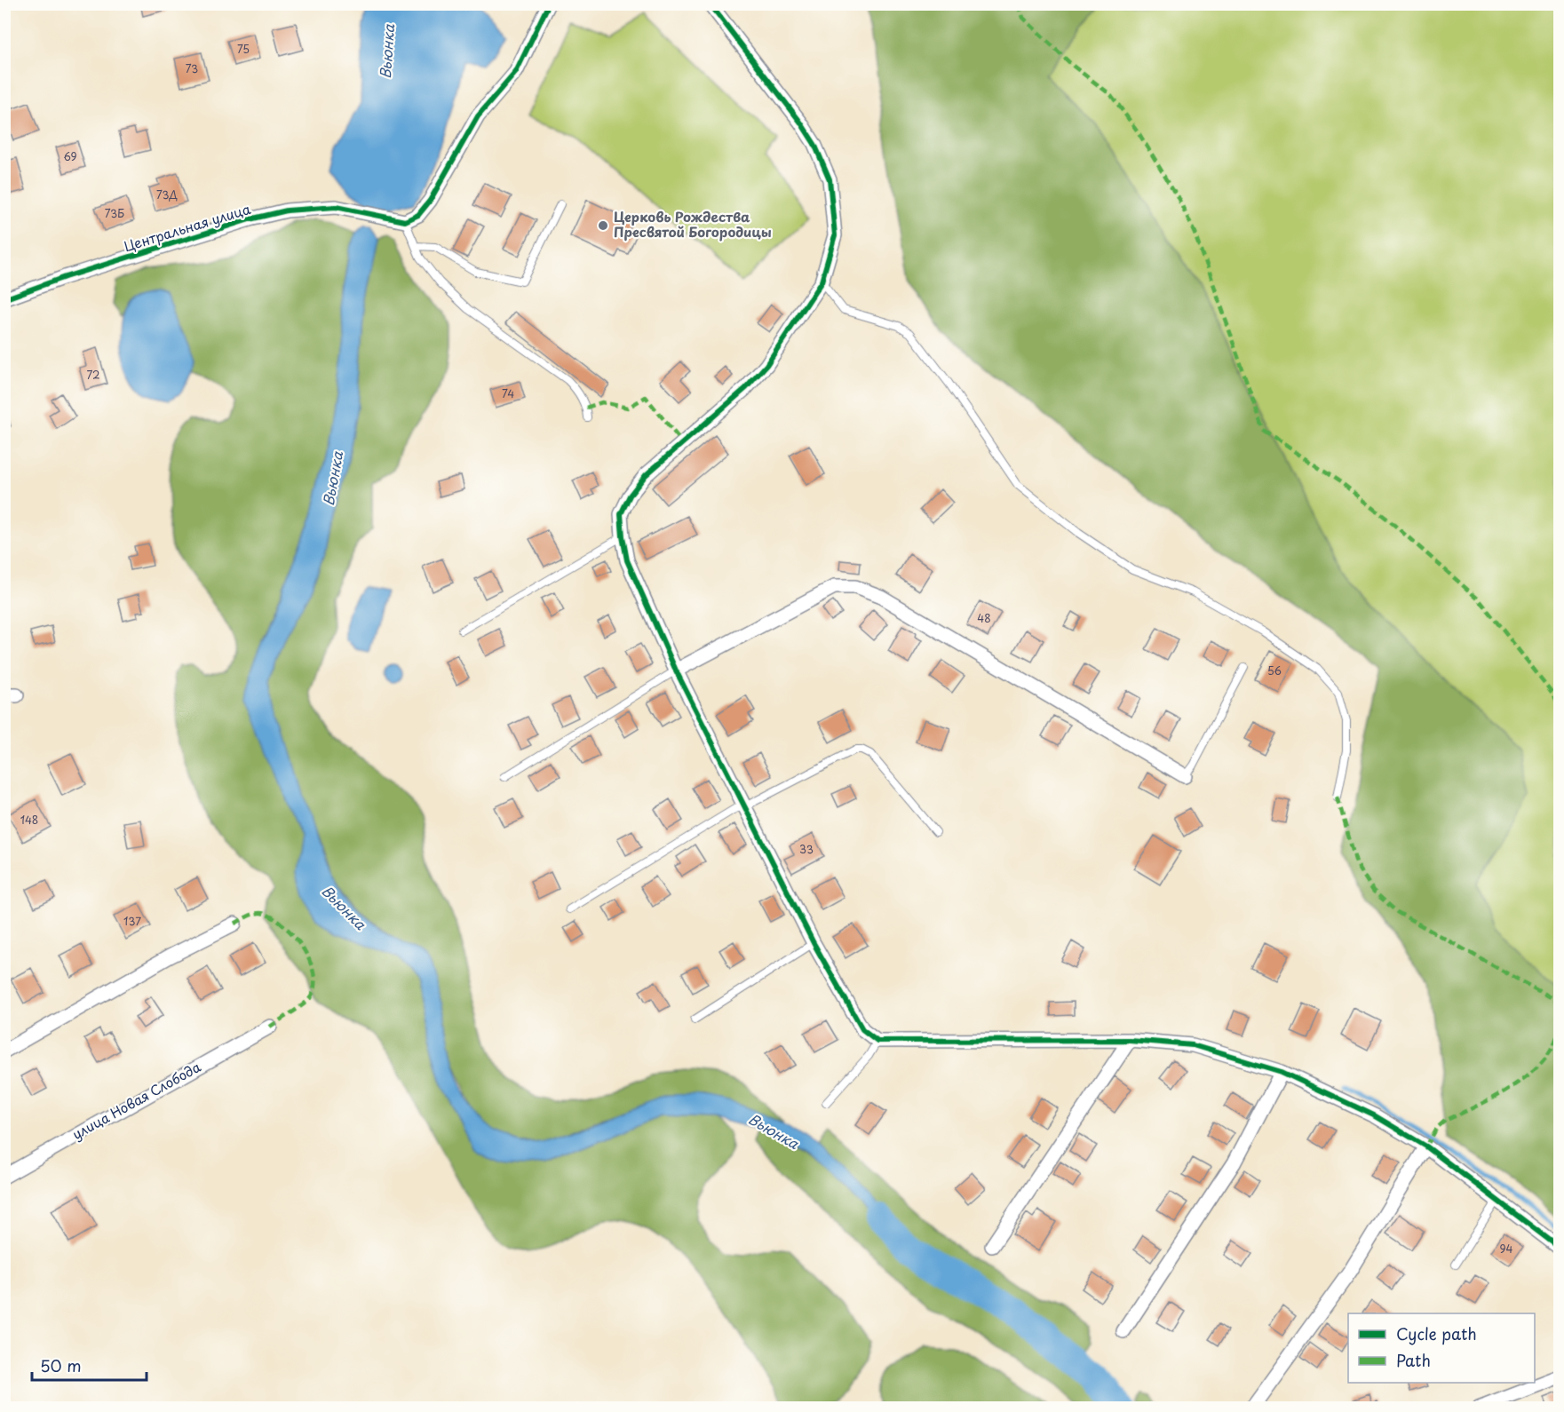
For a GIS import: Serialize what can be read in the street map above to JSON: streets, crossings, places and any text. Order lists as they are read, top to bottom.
{
  "streets": {
    "street": ["Центральная улица", "улица Новая Слобода"]
  },
  "water": ["Вьюнка"],
  "places": ["Церковь Рождества Пресвятой Богородицы"],
  "house_numbers": [
    "75",
    "73",
    "69",
    "73Д",
    "73Б",
    "72",
    "74",
    "48",
    "56",
    "148",
    "33",
    "137",
    "94"
  ],
  "legend": ["Cycle path", "Path"],
  "scale_bar": "50 m"
}
